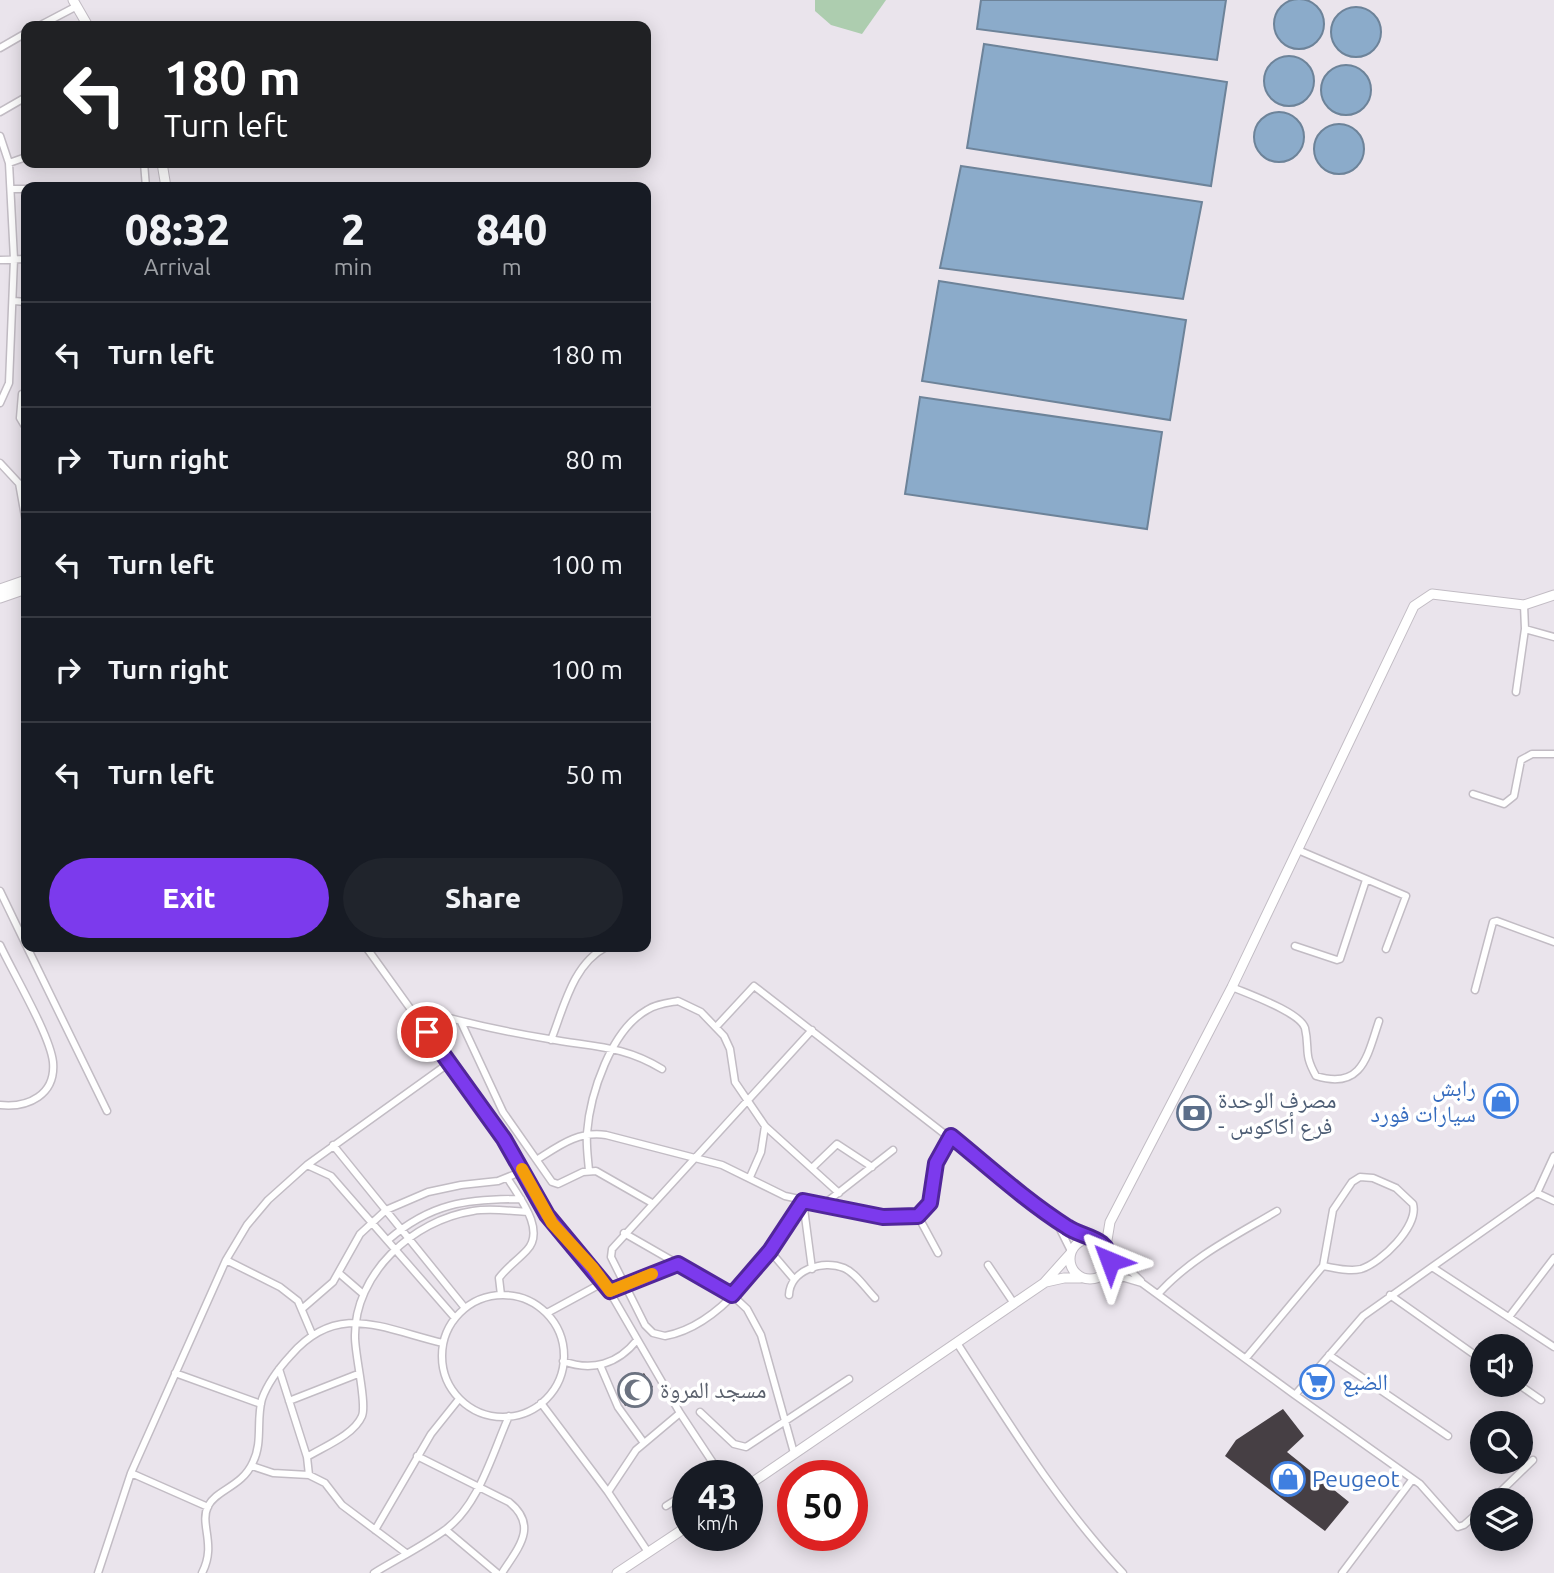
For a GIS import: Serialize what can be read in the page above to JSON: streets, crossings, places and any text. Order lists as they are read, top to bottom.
{
  "places": {
    "shop": ["رابش سيارات فورد", "Peugeot"],
    "bank": ["مصرف الوحدة - فرع أكاكوس"],
    "supermarket": ["الضبع"],
    "mosque": ["مسجد المروة"]
  },
  "page": {
    "turn": ["180 m", "Turn left"],
    "eta": [
      "08:32",
      "Arrival",
      "2",
      "min",
      "840",
      "m"
    ],
    "list": [
      {
        "name": "Turn left",
        "value": "180 m"
      },
      {
        "name": "Turn right",
        "value": "80 m"
      },
      {
        "name": "Turn left",
        "value": "100 m"
      },
      {
        "name": "Turn right",
        "value": "100 m"
      },
      {
        "name": "Turn left",
        "value": "50 m"
      }
    ],
    "buttons": ["Exit", "Share"],
    "speed": "43 km/h",
    "limit": "50"
  }
}
